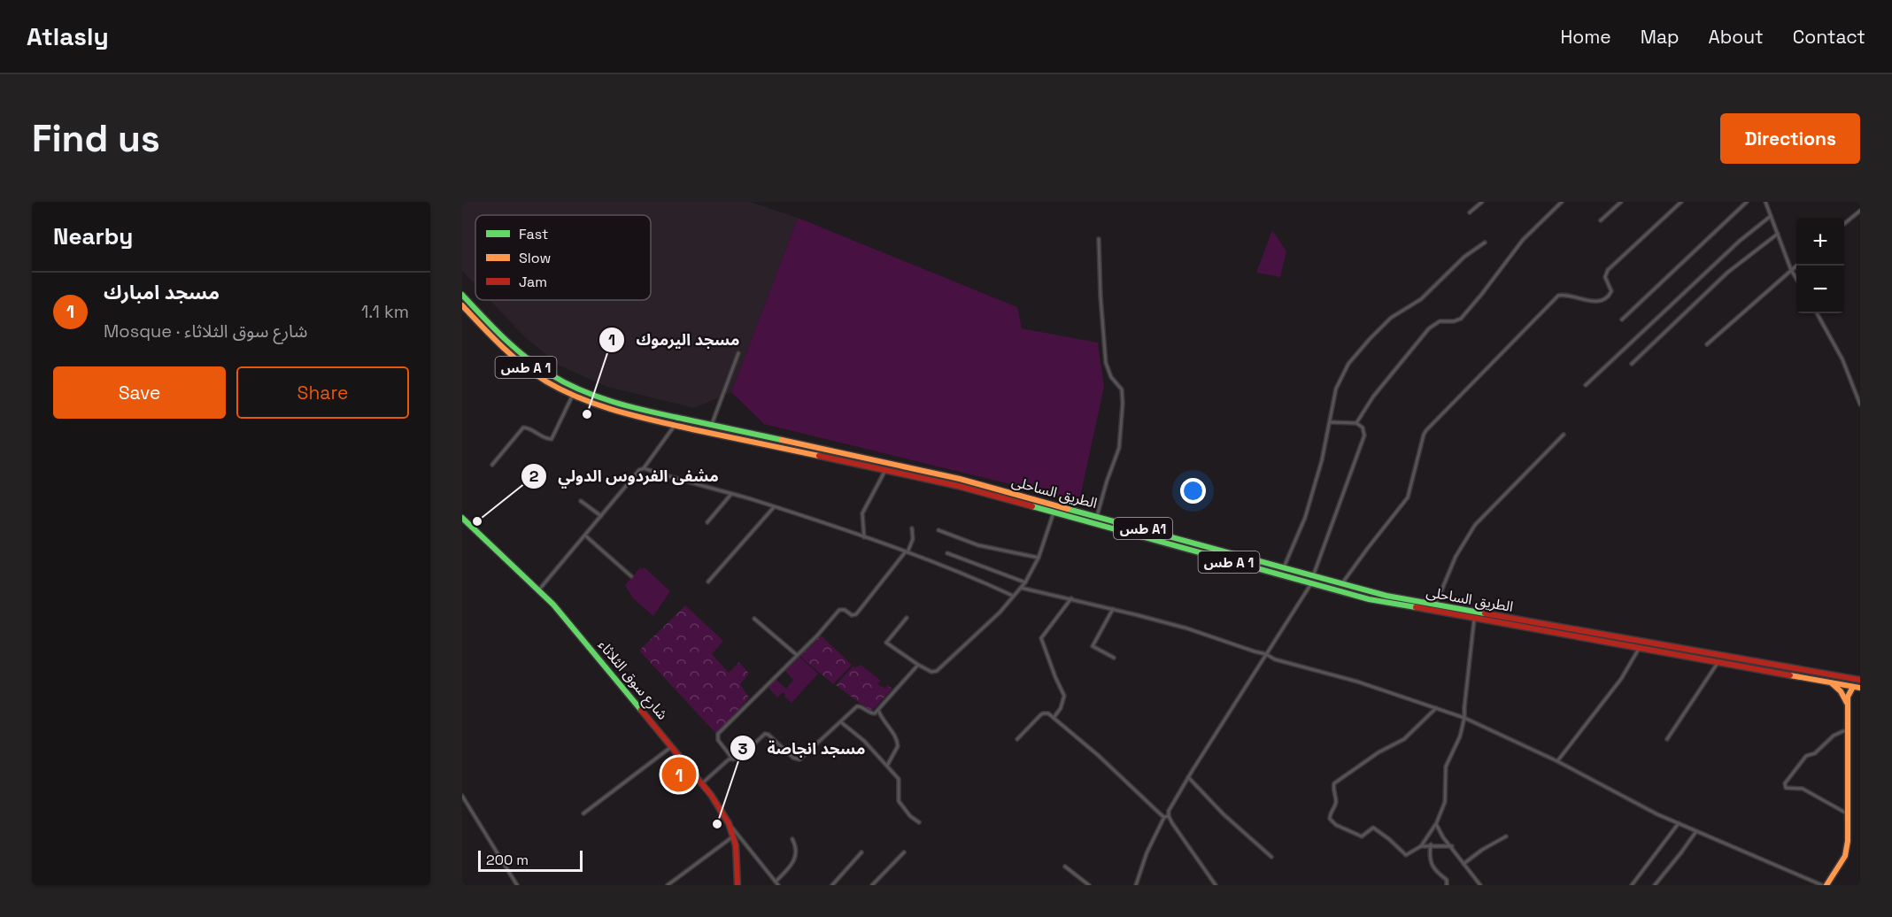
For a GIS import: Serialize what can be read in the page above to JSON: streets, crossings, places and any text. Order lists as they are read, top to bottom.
{
  "streets": {
    "main road": [
      "طس A 1",
      "الطريق الساحلى",
      "طس A1",
      "شارع سوق الثلاثاء"
    ]
  },
  "crossings": [
    ["طس A 1", "الطريق الساحلى"]
  ],
  "places": ["مسجد اليرموك", "مشفى الفردوس الدولي", "مسجد انجاصة"],
  "legend": ["Fast", "Slow", "Jam"],
  "scale_bar": "200 m",
  "page": {
    "header": "Atlasly",
    "nav": [
      "Home",
      "Map",
      "About",
      "Contact"
    ],
    "buttons": [
      "Directions",
      ["Save", "Share"]
    ],
    "title": "Find us",
    "heading": "Nearby",
    "map_buttons": ["+", "−"],
    "list": [
      {
        "mark": "1",
        "name": "مسجد امبارك",
        "note": "Mosque · شارع سوق الثلاثاء",
        "value": "1.1 km"
      }
    ],
    "pins": "1",
    "scale": "200 m"
  }
}
